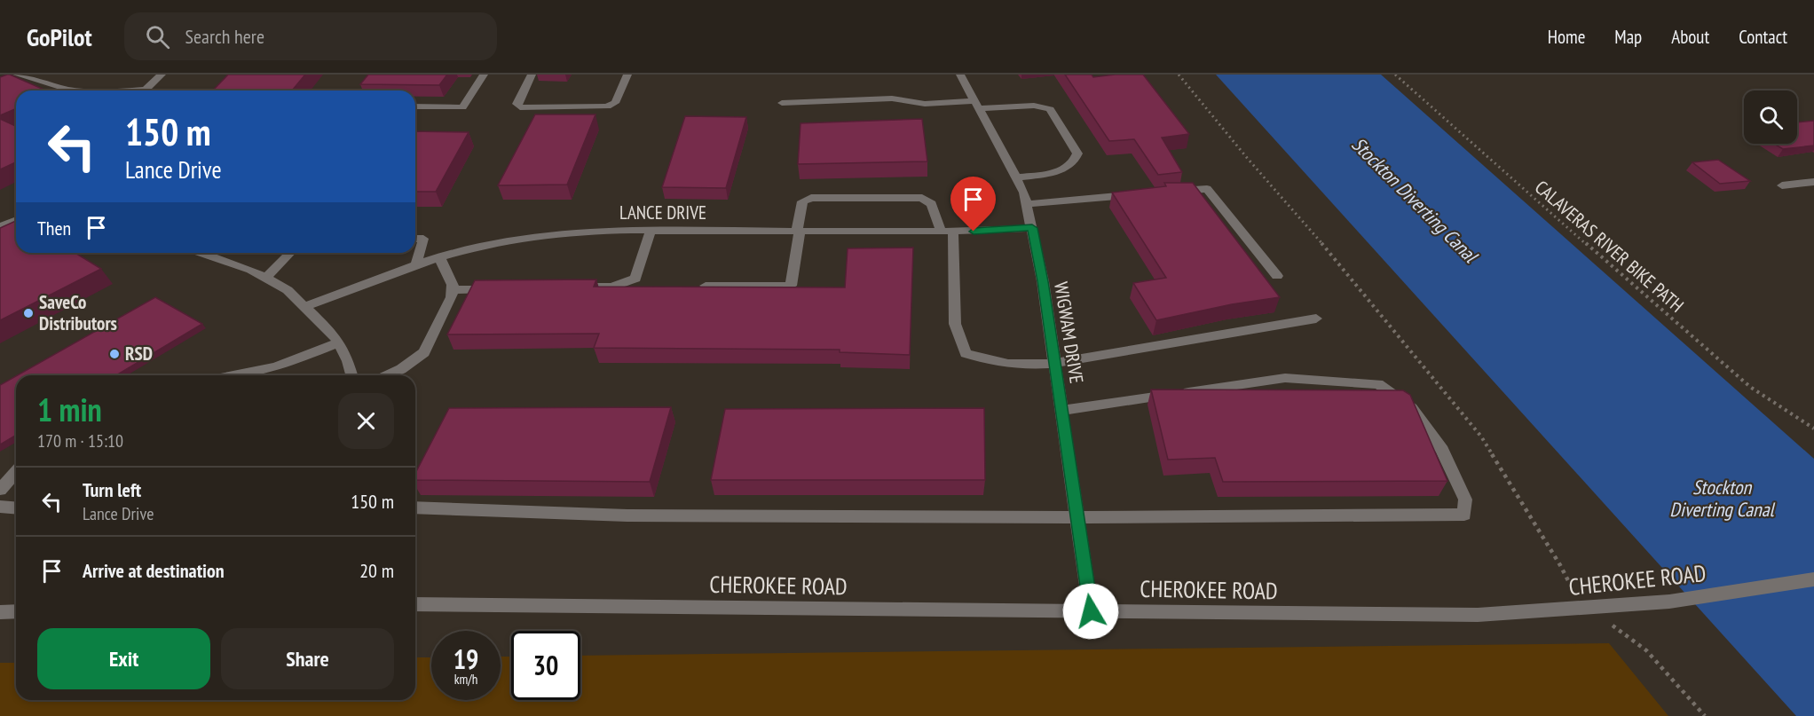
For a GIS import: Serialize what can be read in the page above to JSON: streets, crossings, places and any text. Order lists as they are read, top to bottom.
{
  "streets": {
    "street": ["LANCE DRIVE", "WIGWAM DRIVE", "CHEROKEE ROAD"],
    "path": ["CALAVERAS RIVER BIKE PATH"]
  },
  "crossings": [
    ["LANCE DRIVE", "WIGWAM DRIVE"],
    ["WIGWAM DRIVE", "CHEROKEE ROAD"]
  ],
  "water": ["Stockton Diverting Canal"],
  "places": ["SaveCo Distributors", "RSD"],
  "page": {
    "header": "GoPilot",
    "search": "Search here",
    "nav": [
      "Home",
      "Map",
      "About",
      "Contact"
    ],
    "turn": ["150 m", "Lance Drive"],
    "then": "Then",
    "heading": ["1 min", "170 m · 15:10"],
    "list": [
      {
        "name": "Turn left",
        "note": "Lance Drive",
        "value": "150 m"
      },
      {
        "name": "Arrive at destination",
        "value": "20 m"
      }
    ],
    "buttons": ["Exit", "Share"],
    "speed": "19 km/h",
    "limit": "30"
  }
}
